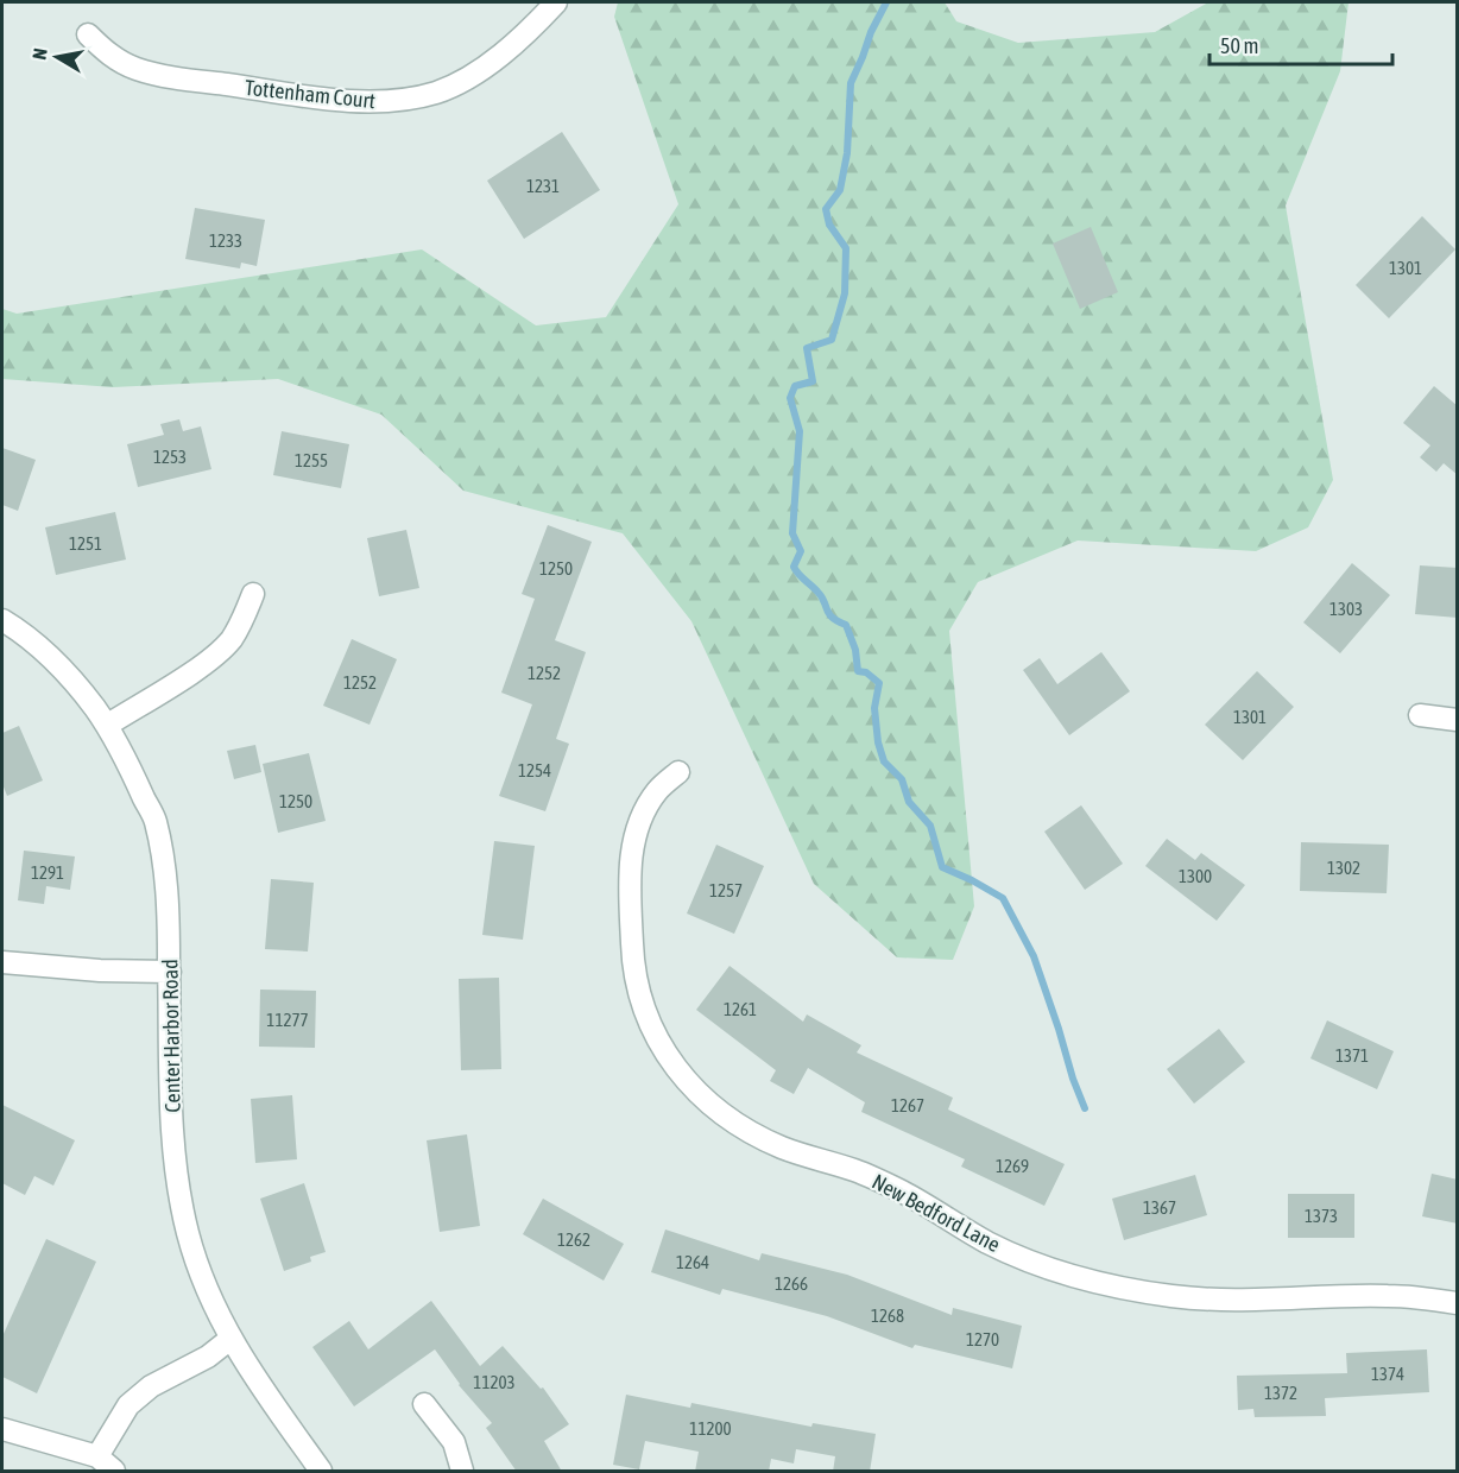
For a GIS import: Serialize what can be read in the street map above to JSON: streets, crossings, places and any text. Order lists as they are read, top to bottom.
{
  "streets": {
    "street": ["Tottenham Court", "Center Harbor Road", "New Bedford Lane"]
  },
  "house_numbers": [
    "1231",
    "1233",
    "1301",
    "1253",
    "1255",
    "1251",
    "1250",
    "1303",
    "1252",
    "1252",
    "1301",
    "1254",
    "1250",
    "1302",
    "1291",
    "1300",
    "1257",
    "1261",
    "11277",
    "1371",
    "1267",
    "1269",
    "1367",
    "1373",
    "1262",
    "1264",
    "1266",
    "1268",
    "1270",
    "1374",
    "11203",
    "1372",
    "11200"
  ],
  "scale_bar": "50 m",
  "north": "left"
}
